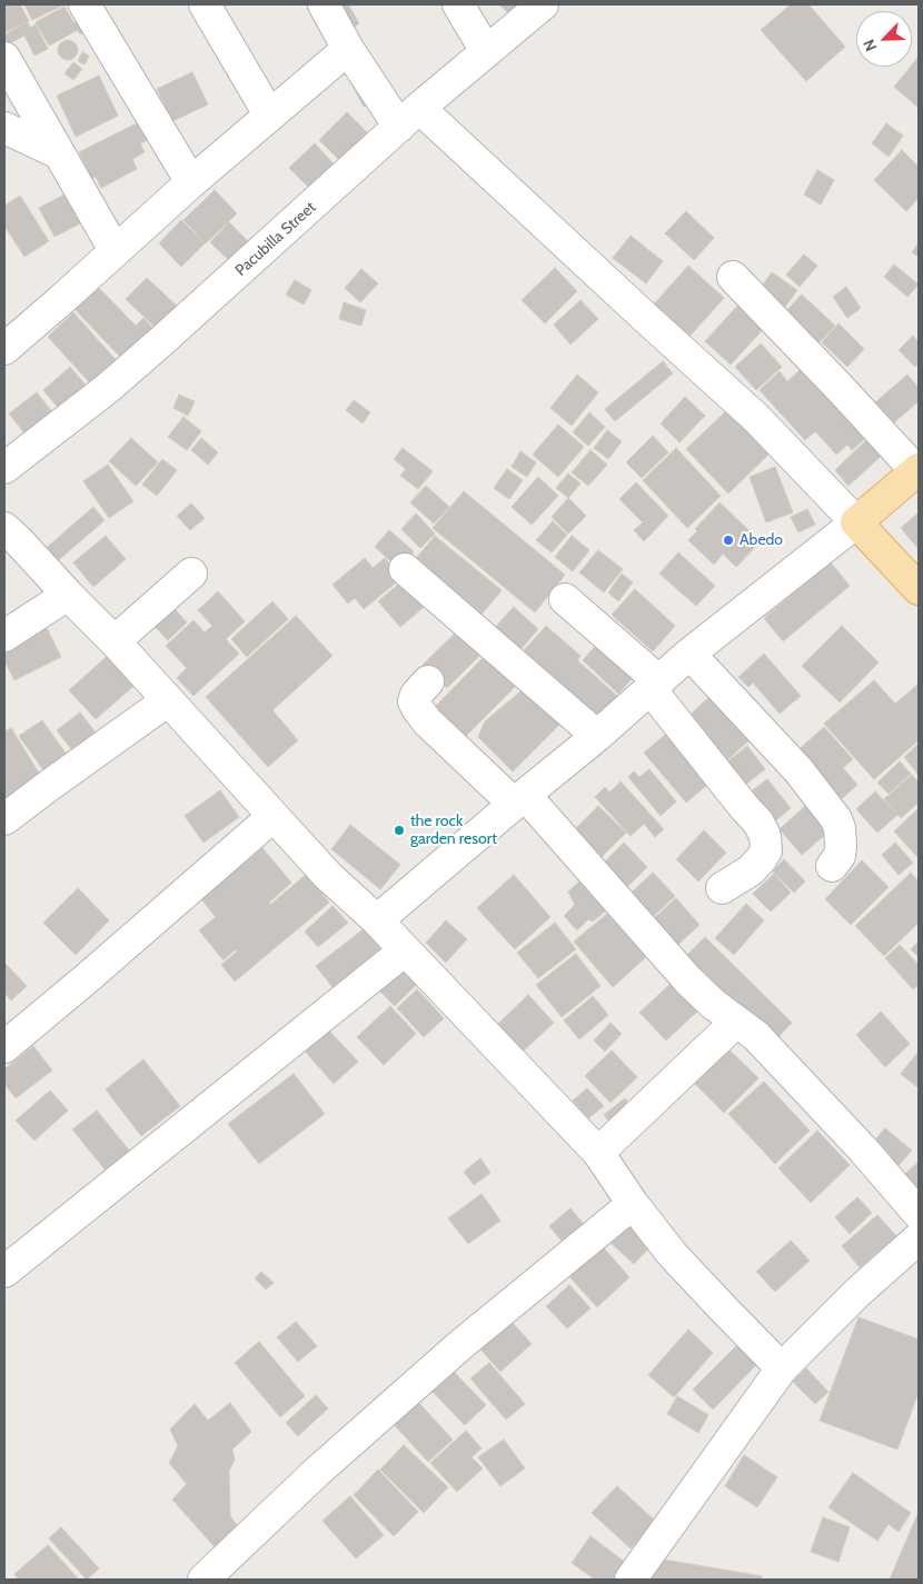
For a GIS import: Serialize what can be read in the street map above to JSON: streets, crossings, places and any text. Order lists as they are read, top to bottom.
{
  "streets": {
    "street": ["Pacubilla Street"]
  },
  "places": ["Abedo", "the rock garden resort"],
  "north": "bottom left"
}
